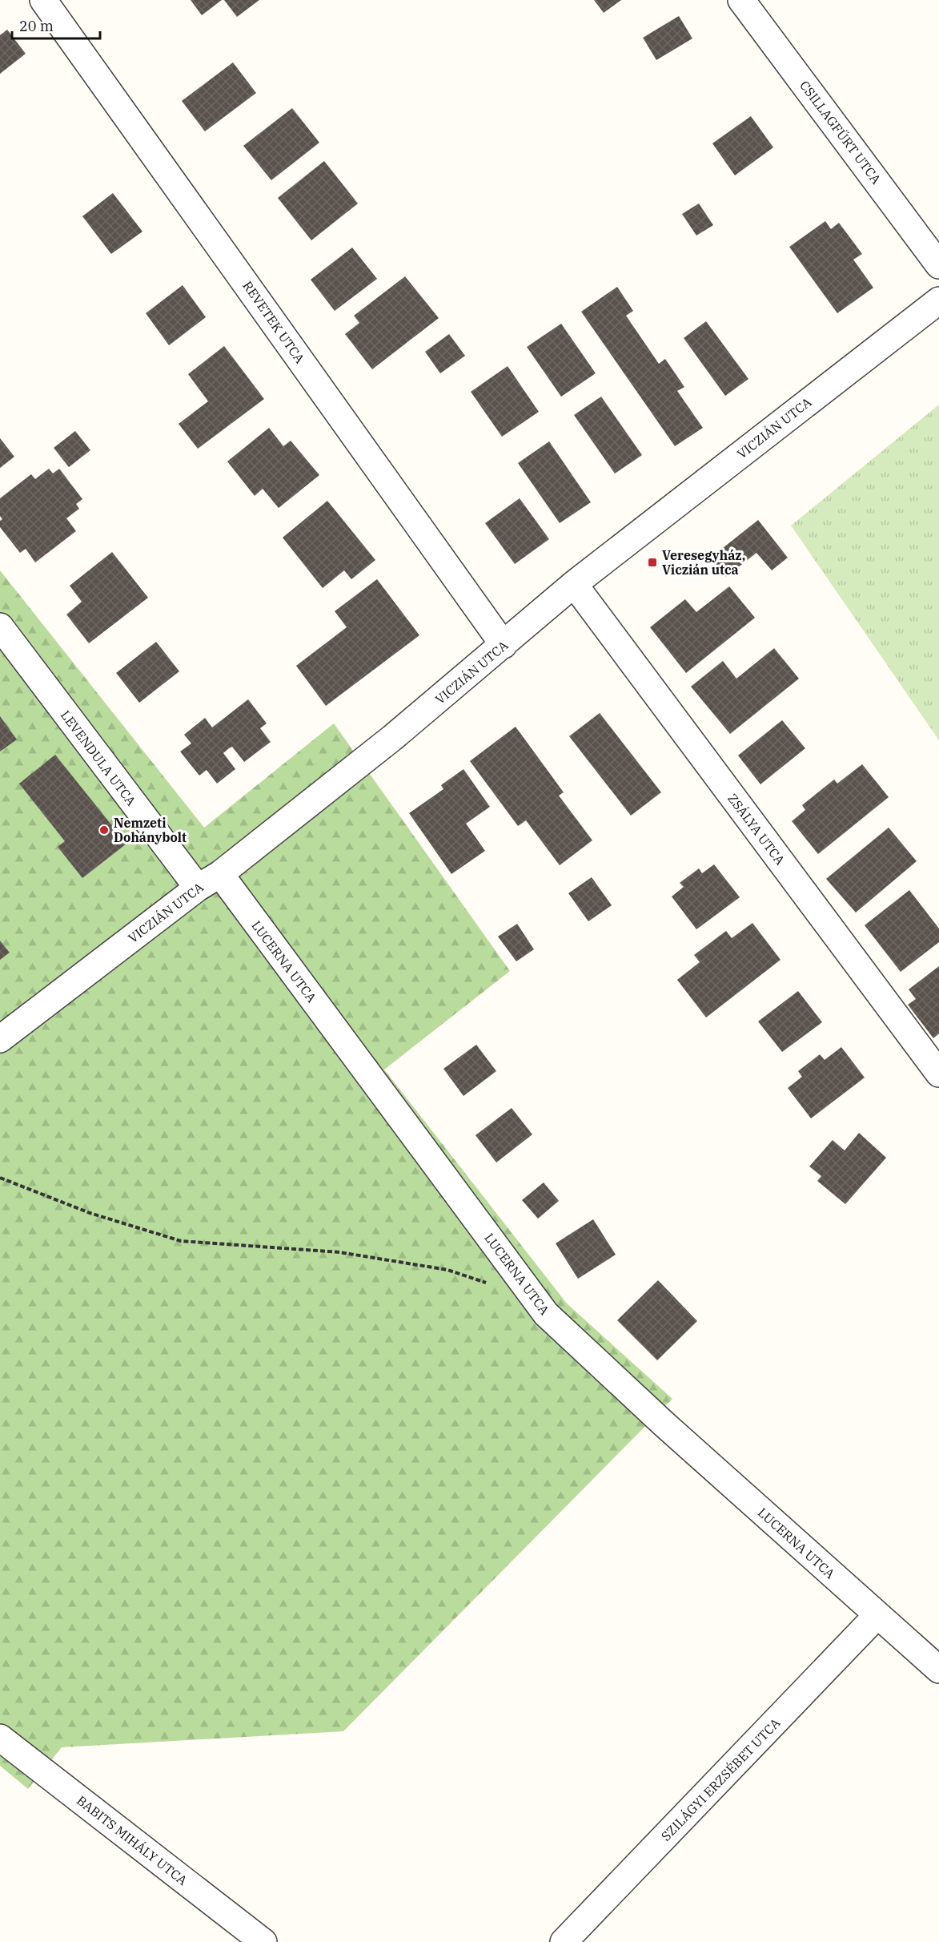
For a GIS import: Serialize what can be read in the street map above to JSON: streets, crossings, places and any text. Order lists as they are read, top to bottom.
{
  "streets": {
    "street": [
      "CSILLAGFÜRT UTCA",
      "REVETEK UTCA",
      "VICZIÁN UTCA",
      "LEVENDULA UTCA",
      "ZSÁLYA UTCA",
      "LUCERNA UTCA",
      "SZILÁGYI ERZSÉBET UTCA",
      "BABITS MIHÁLY UTCA"
    ]
  },
  "crossings": [
    ["REVETEK UTCA", "VICZIÁN UTCA"],
    ["VICZIÁN UTCA", "LEVENDULA UTCA"],
    ["VICZIÁN UTCA", "ZSÁLYA UTCA"],
    ["VICZIÁN UTCA", "LUCERNA UTCA"],
    ["LUCERNA UTCA", "SZILÁGYI ERZSÉBET UTCA"]
  ],
  "places": {
    "transit": ["Veresegyház, Viczián utca"],
    "other": ["Nemzeti Dohánybolt"]
  },
  "scale_bar": "20 m"
}
